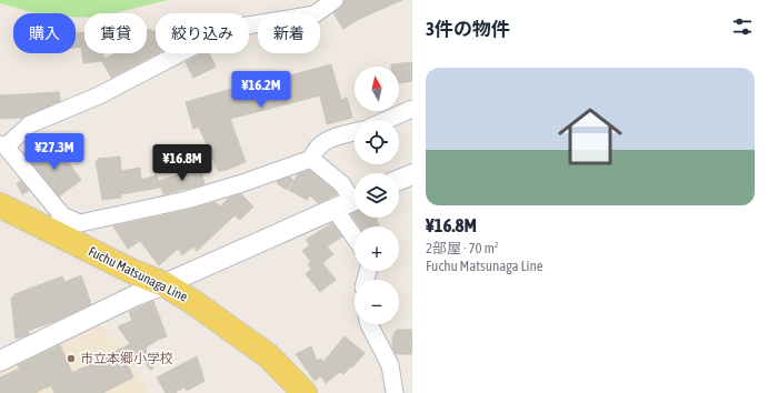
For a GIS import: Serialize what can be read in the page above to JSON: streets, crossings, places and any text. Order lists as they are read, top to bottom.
{
  "streets": {
    "main road": ["Fuchu Matsunaga Line"]
  },
  "places": ["市立本郷小学校"],
  "north": "top",
  "page": {
    "heading": "3件の物件",
    "chip": [
      "購入",
      "賃貸",
      "絞り込み",
      "新着"
    ],
    "list": [
      {
        "name": "¥16.8M",
        "note": "2部屋 · 70 m² · Fuchu Matsunaga Line"
      }
    ],
    "map_buttons": ["+", "−"],
    "price": ["¥16.2M", "¥27.3M", "¥16.8M"]
  }
}
